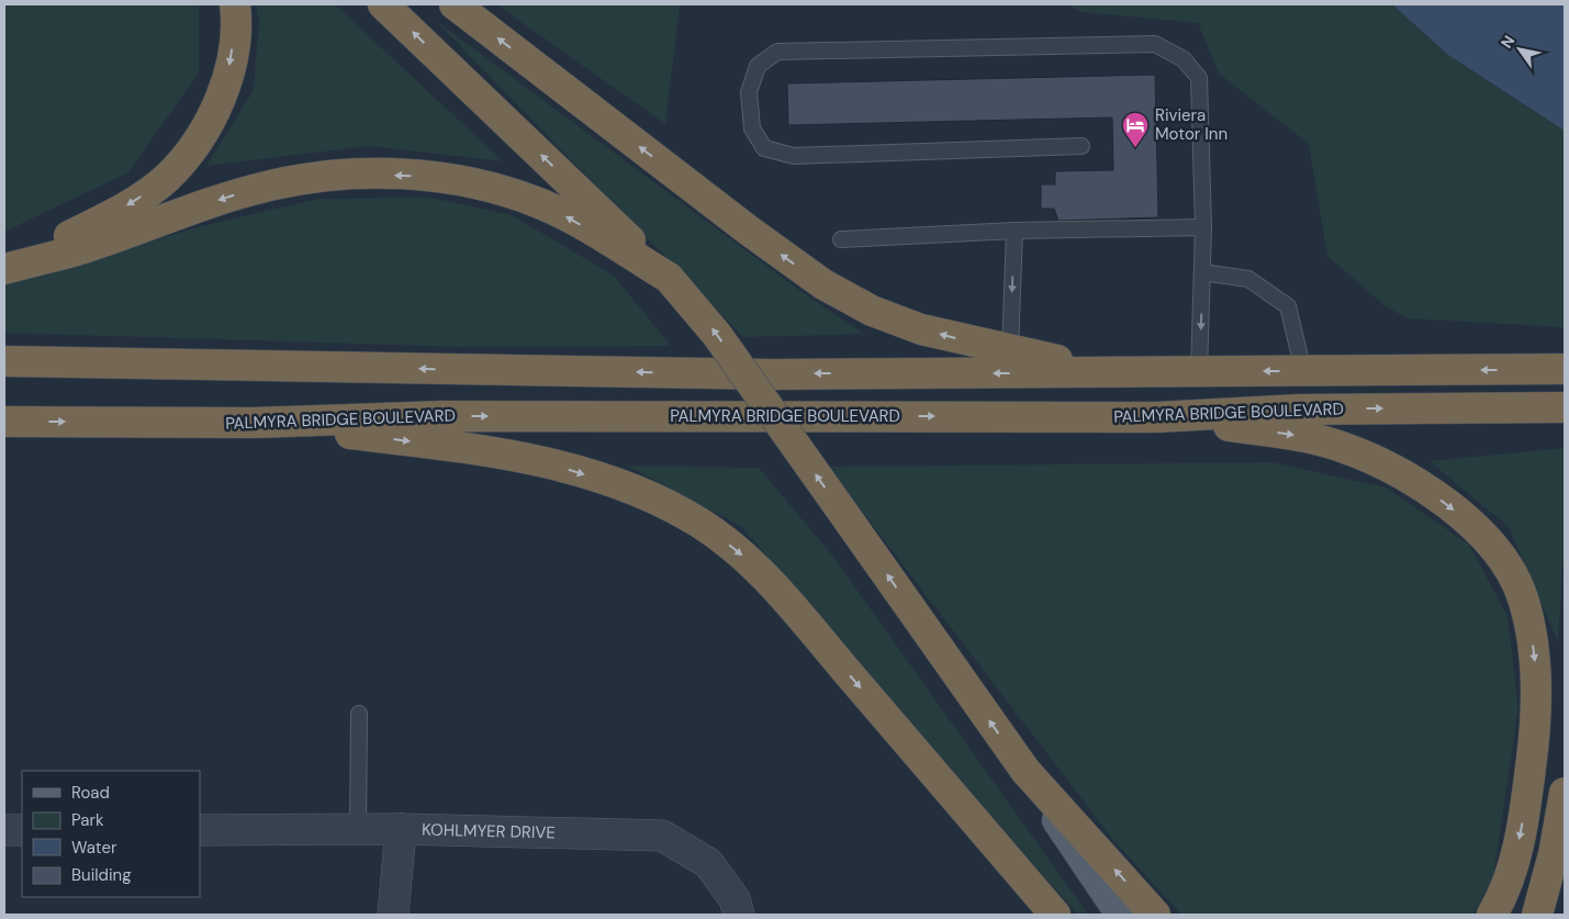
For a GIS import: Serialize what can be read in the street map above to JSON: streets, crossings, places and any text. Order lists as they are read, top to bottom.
{
  "streets": {
    "highway": ["PALMYRA BRIDGE BOULEVARD"],
    "street": ["KOHLMYER DRIVE"]
  },
  "places": {
    "hotel": ["Riviera Motor Inn"]
  },
  "legend": [
    "Road",
    "Park",
    "Water",
    "Building"
  ],
  "north": "top left"
}
